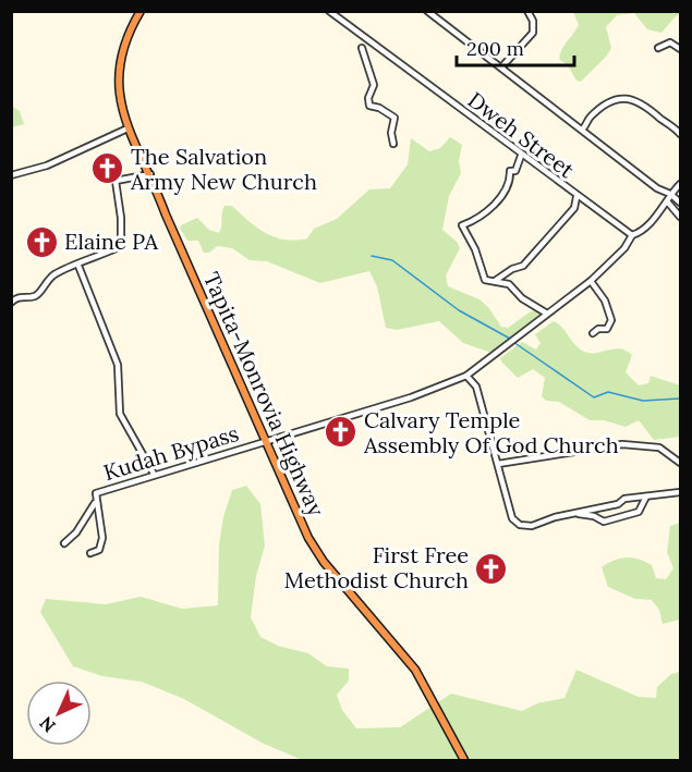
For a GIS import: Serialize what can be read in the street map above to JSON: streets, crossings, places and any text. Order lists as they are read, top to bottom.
{
  "streets": {
    "highway": ["Tapita-Monrovia Highway"],
    "street": ["Dweh Street", "Kudah Bypass"]
  },
  "crossings": [
    ["Dweh Street", "Kudah Bypass"],
    ["Tapita-Monrovia Highway", "Kudah Bypass"]
  ],
  "places": {
    "church": [
      "The Salvation Army New Church",
      "Elaine PA",
      "Calvary Temple Assembly Of God Church",
      "First Free Methodist Church"
    ]
  },
  "scale_bar": "200 m",
  "north": "bottom left"
}
